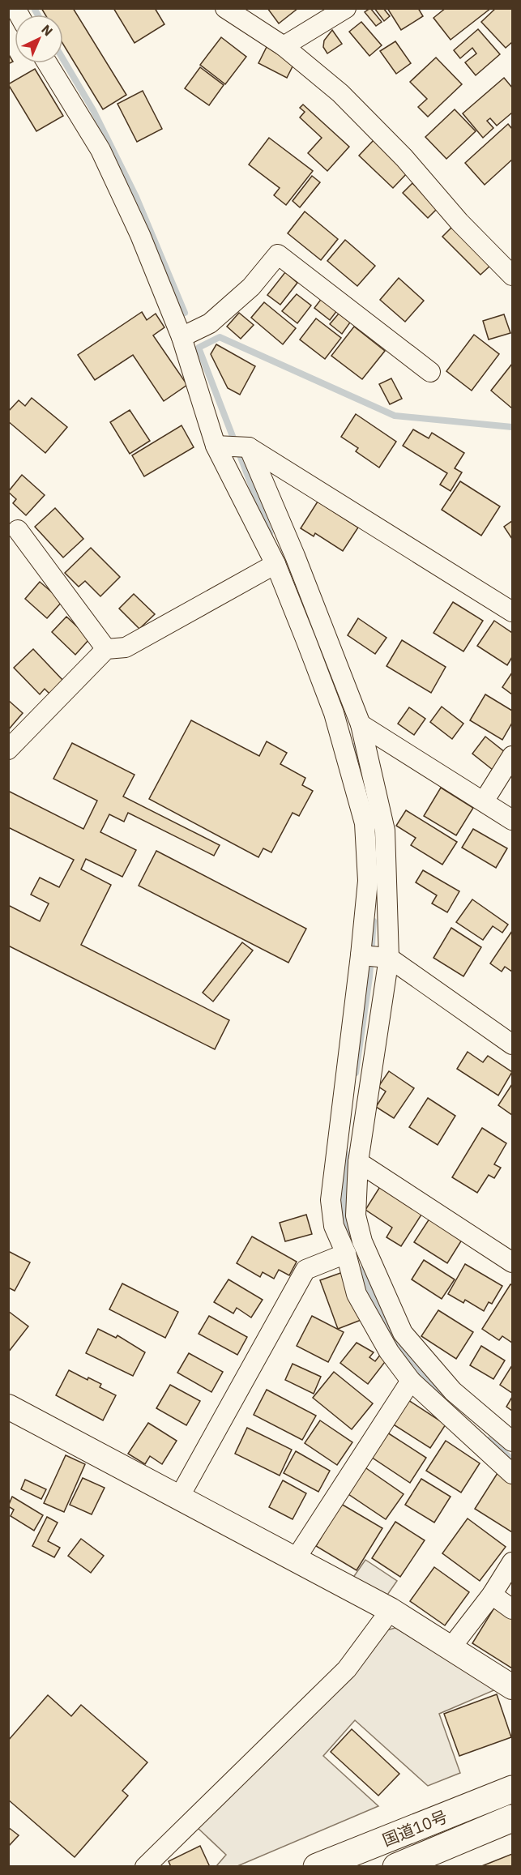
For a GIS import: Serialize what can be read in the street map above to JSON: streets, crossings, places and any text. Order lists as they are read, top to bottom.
{
  "streets": {
    "highway": ["国道10号"]
  },
  "north": "top right"
}
